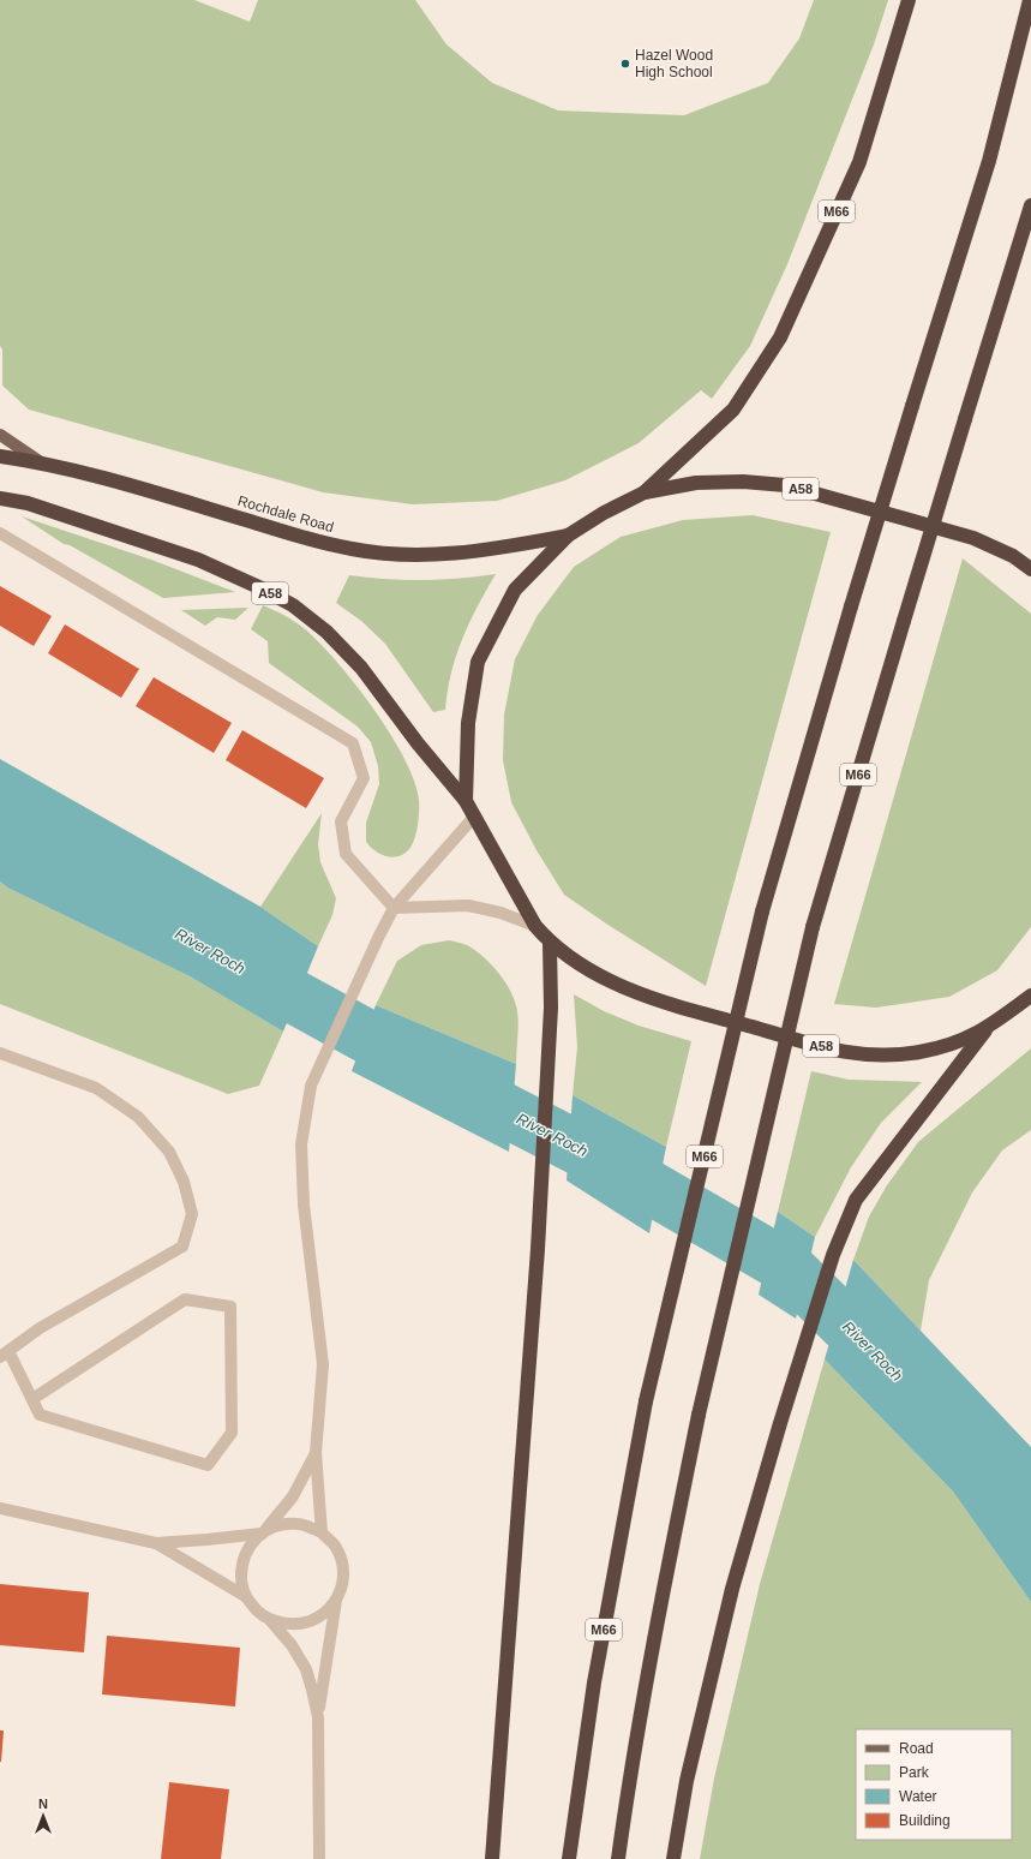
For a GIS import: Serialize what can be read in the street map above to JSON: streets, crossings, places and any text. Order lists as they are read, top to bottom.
{
  "streets": {
    "highway": ["M66", "A58", "Rochdale Road"]
  },
  "crossings": [
    ["M66", "A58"],
    ["A58", "Rochdale Road"]
  ],
  "water": ["River Roch"],
  "places": ["Hazel Wood High School"],
  "legend": [
    "Road",
    "Park",
    "Water",
    "Building"
  ],
  "north": "top"
}
